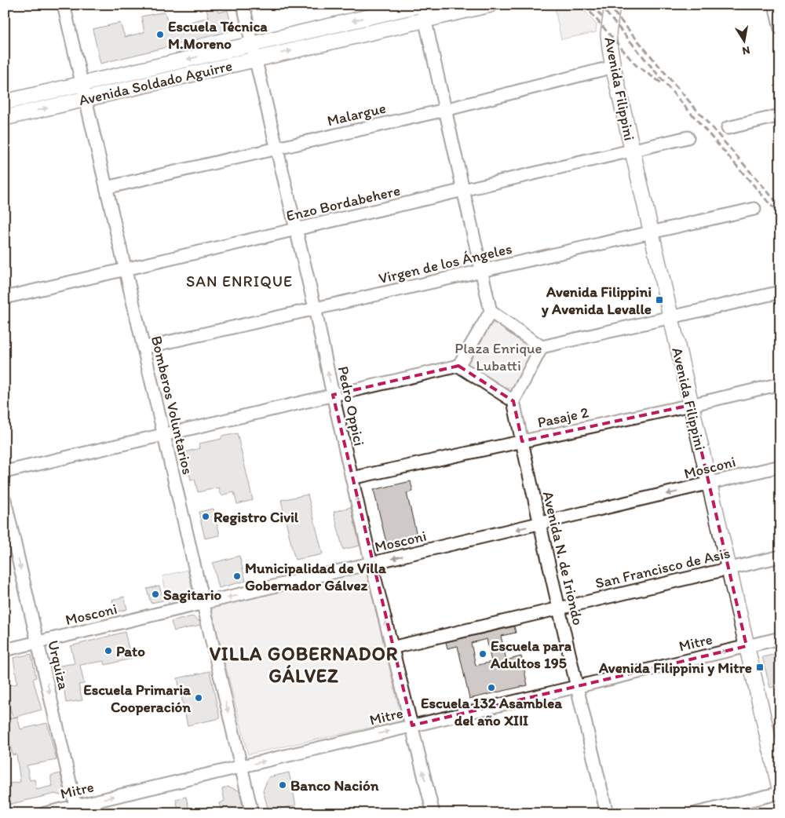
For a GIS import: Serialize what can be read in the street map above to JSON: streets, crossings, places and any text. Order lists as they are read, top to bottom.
{
  "streets": {
    "main road": ["Avenida Soldado Aguirre", "Avenida Filippini"],
    "street": [
      "Malargue",
      "Enzo Bordabehere",
      "Virgen de los Ángeles",
      "Bomberos Voluntarios",
      "Pedro Oppici",
      "Pasaje 2",
      "Mosconi",
      "Avenida N. de Iriondo",
      "San Francisco de Asis",
      "Mitre",
      "Urquiza"
    ]
  },
  "crossings": [
    ["Avenida Soldado Aguirre", "Bomberos Voluntarios"],
    ["Avenida Soldado Aguirre", "Pedro Oppici"],
    ["Avenida Filippini", "Malargue"],
    ["Avenida Filippini", "Enzo Bordabehere"],
    ["Avenida Filippini", "Virgen de los Ángeles"],
    ["Avenida Filippini", "Pasaje 2"],
    ["Avenida Filippini", "Mosconi"],
    ["Avenida Filippini", "San Francisco de Asis"],
    ["Avenida Filippini", "Mitre"],
    ["Malargue", "Bomberos Voluntarios"],
    ["Malargue", "Pedro Oppici"],
    ["Enzo Bordabehere", "Bomberos Voluntarios"],
    ["Enzo Bordabehere", "Pedro Oppici"],
    ["Virgen de los Ángeles", "Bomberos Voluntarios"],
    ["Virgen de los Ángeles", "Pedro Oppici"],
    ["Bomberos Voluntarios", "Mosconi"],
    ["Bomberos Voluntarios", "Mitre"],
    ["Pedro Oppici", "Pasaje 2"],
    ["Pedro Oppici", "Mosconi"],
    ["Pedro Oppici", "San Francisco de Asis"],
    ["Pedro Oppici", "Mitre"],
    ["Pasaje 2", "Avenida N. de Iriondo"],
    ["Mosconi", "Avenida N. de Iriondo"],
    ["Mosconi", "Urquiza"],
    ["Avenida N. de Iriondo", "San Francisco de Asis"],
    ["Avenida N. de Iriondo", "Mitre"],
    ["Mitre", "Urquiza"]
  ],
  "one_way": [
    "Pedro Oppici",
    "Mosconi",
    "Mitre",
    "Urquiza"
  ],
  "districts": ["SAN ENRIQUE", "VILLA GOBERNADOR GÁLVEZ"],
  "parks": ["Plaza Enrique Lubatti"],
  "places": {
    "other": [
      "Escuela Técnica M.Moreno",
      "Registro Civil",
      "Municipalidad de Villa Gobernador Gálvez",
      "Sagitario",
      "Pato",
      "Escuela para Adultos 195",
      "Escuela 132 Asamblea del año XIII",
      "Escuela Primaria Cooperación",
      "Banco Nación"
    ],
    "transit": ["Avenida Filippini y Avenida Levalle", "Avenida Filippini y Mitre"]
  },
  "north": "bottom"
}
